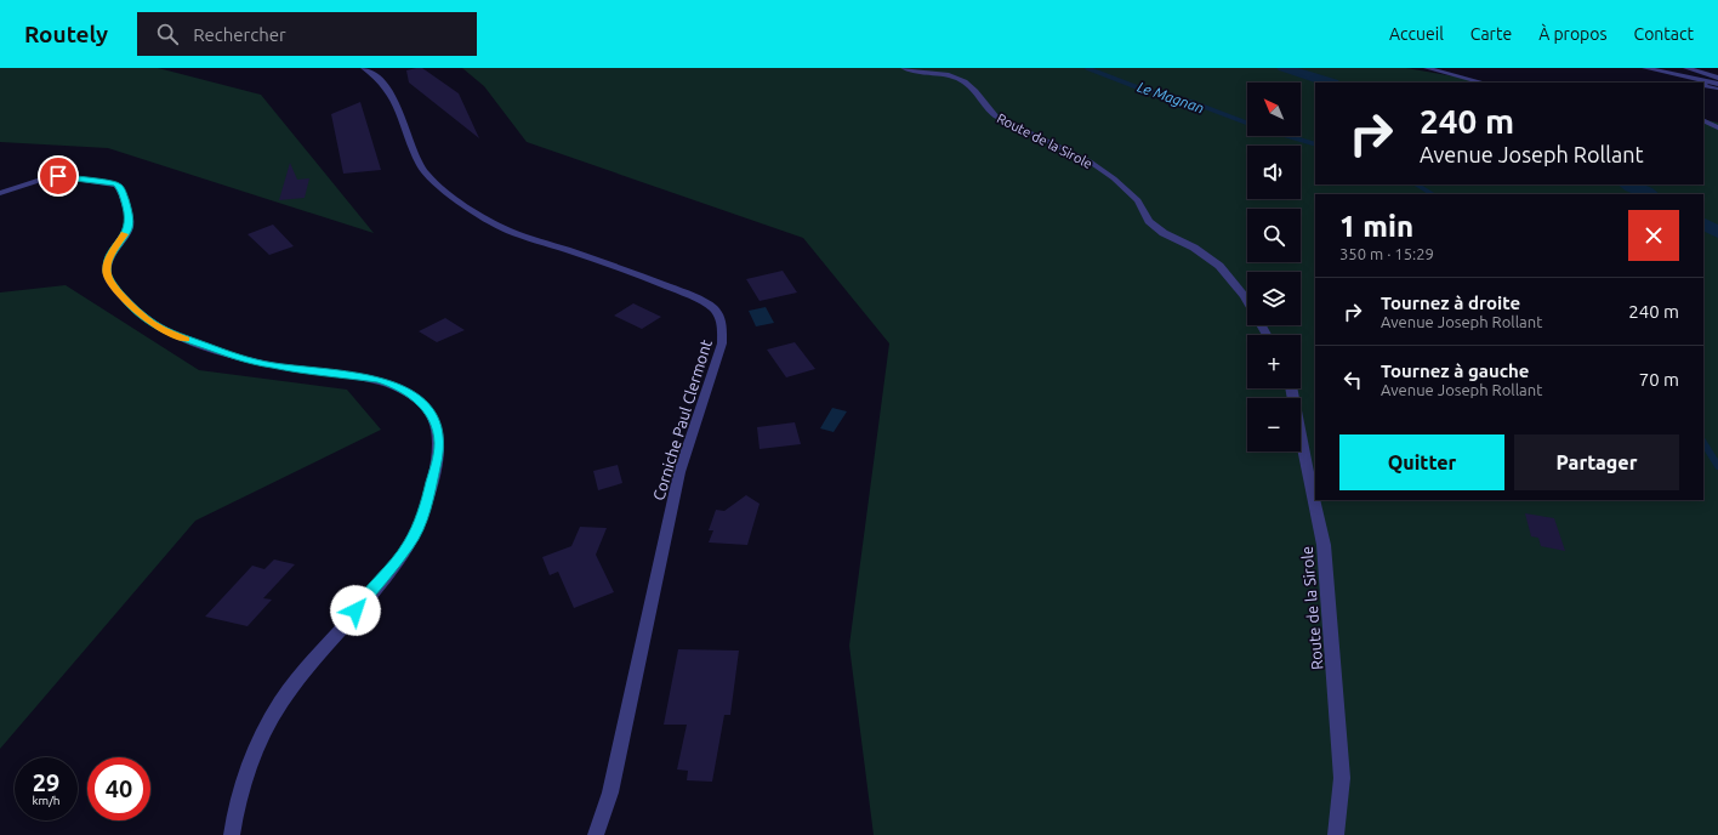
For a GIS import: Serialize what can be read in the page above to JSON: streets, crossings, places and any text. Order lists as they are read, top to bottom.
{
  "streets": {
    "street": ["Route de la Sirole", "Corniche Paul Clermont"]
  },
  "water": ["Le Magnan"],
  "north": "top left",
  "page": {
    "header": "Routely",
    "search": "Rechercher",
    "nav": [
      "Accueil",
      "Carte",
      "À propos",
      "Contact"
    ],
    "map_buttons": ["+", "−"],
    "turn": ["240 m", "Avenue Joseph Rollant"],
    "heading": ["1 min", "350 m · 15:29"],
    "list": [
      {
        "name": "Tournez à droite",
        "note": "Avenue Joseph Rollant",
        "value": "240 m"
      },
      {
        "name": "Tournez à gauche",
        "note": "Avenue Joseph Rollant",
        "value": "70 m"
      }
    ],
    "buttons": ["Quitter", "Partager"],
    "speed": "29 km/h",
    "limit": "40"
  }
}
